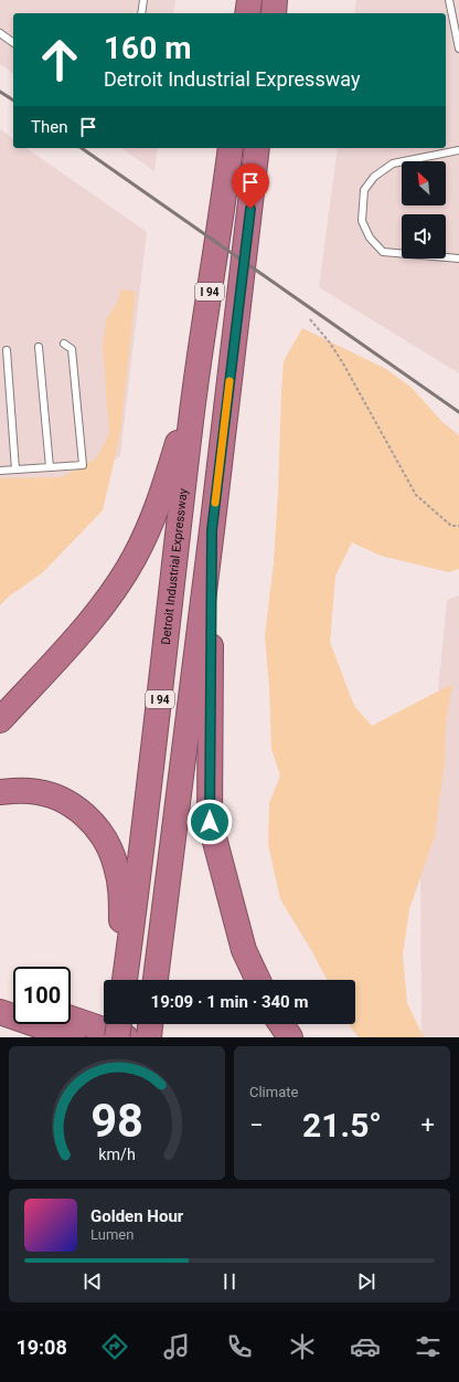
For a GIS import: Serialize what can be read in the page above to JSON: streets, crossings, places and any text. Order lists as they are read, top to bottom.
{
  "streets": {
    "highway": ["I 94", "Detroit Industrial Expressway"]
  },
  "north": "top left",
  "page": {
    "turn": ["160 m", "Detroit Industrial Expressway"],
    "then": "Then",
    "limit": "100",
    "trip": "19:09 · 1 min · 340 m",
    "tile": "Climate",
    "heat": ["−", "21.5°", "+"],
    "song": ["Golden Hour", "Lumen"],
    "tabs": "19:08",
    "gauge": ["98", "km/h"]
  }
}
